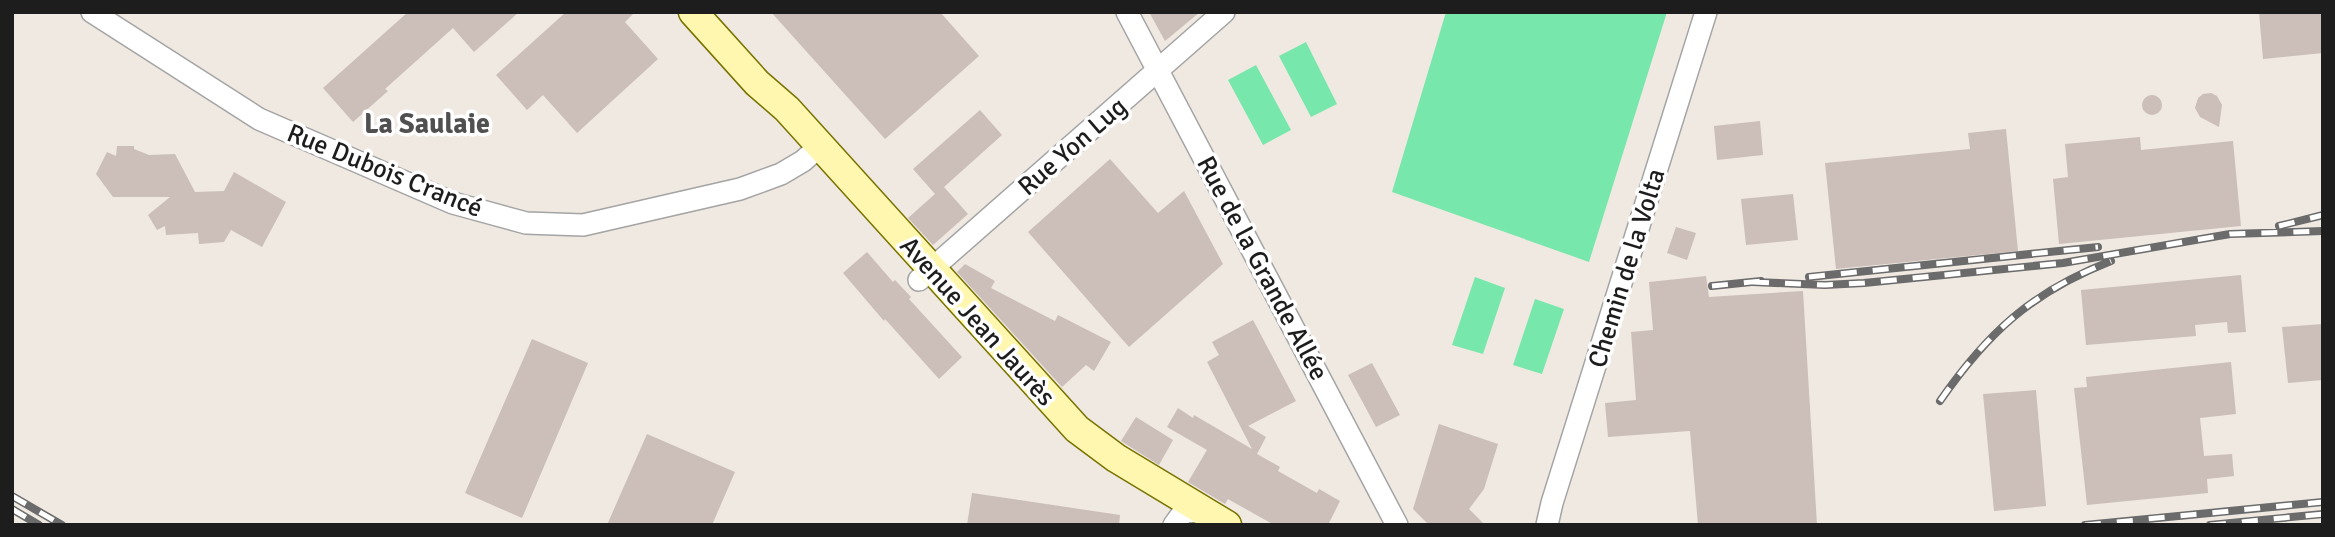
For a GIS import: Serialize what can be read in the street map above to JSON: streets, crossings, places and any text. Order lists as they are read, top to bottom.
{
  "streets": {
    "main road": ["Avenue Jean Jaurès"],
    "street": [
      "Rue Yon Lug",
      "Rue Dubois Crancé",
      "Rue de la Grande Allée",
      "Chemin de la Volta"
    ]
  },
  "crossings": [
    ["Rue Yon Lug", "Rue de la Grande Allée"],
    ["Rue Yon Lug", "Avenue Jean Jaurès"],
    ["Rue Dubois Crancé", "Avenue Jean Jaurès"]
  ],
  "districts": ["La Saulaie"]
}
